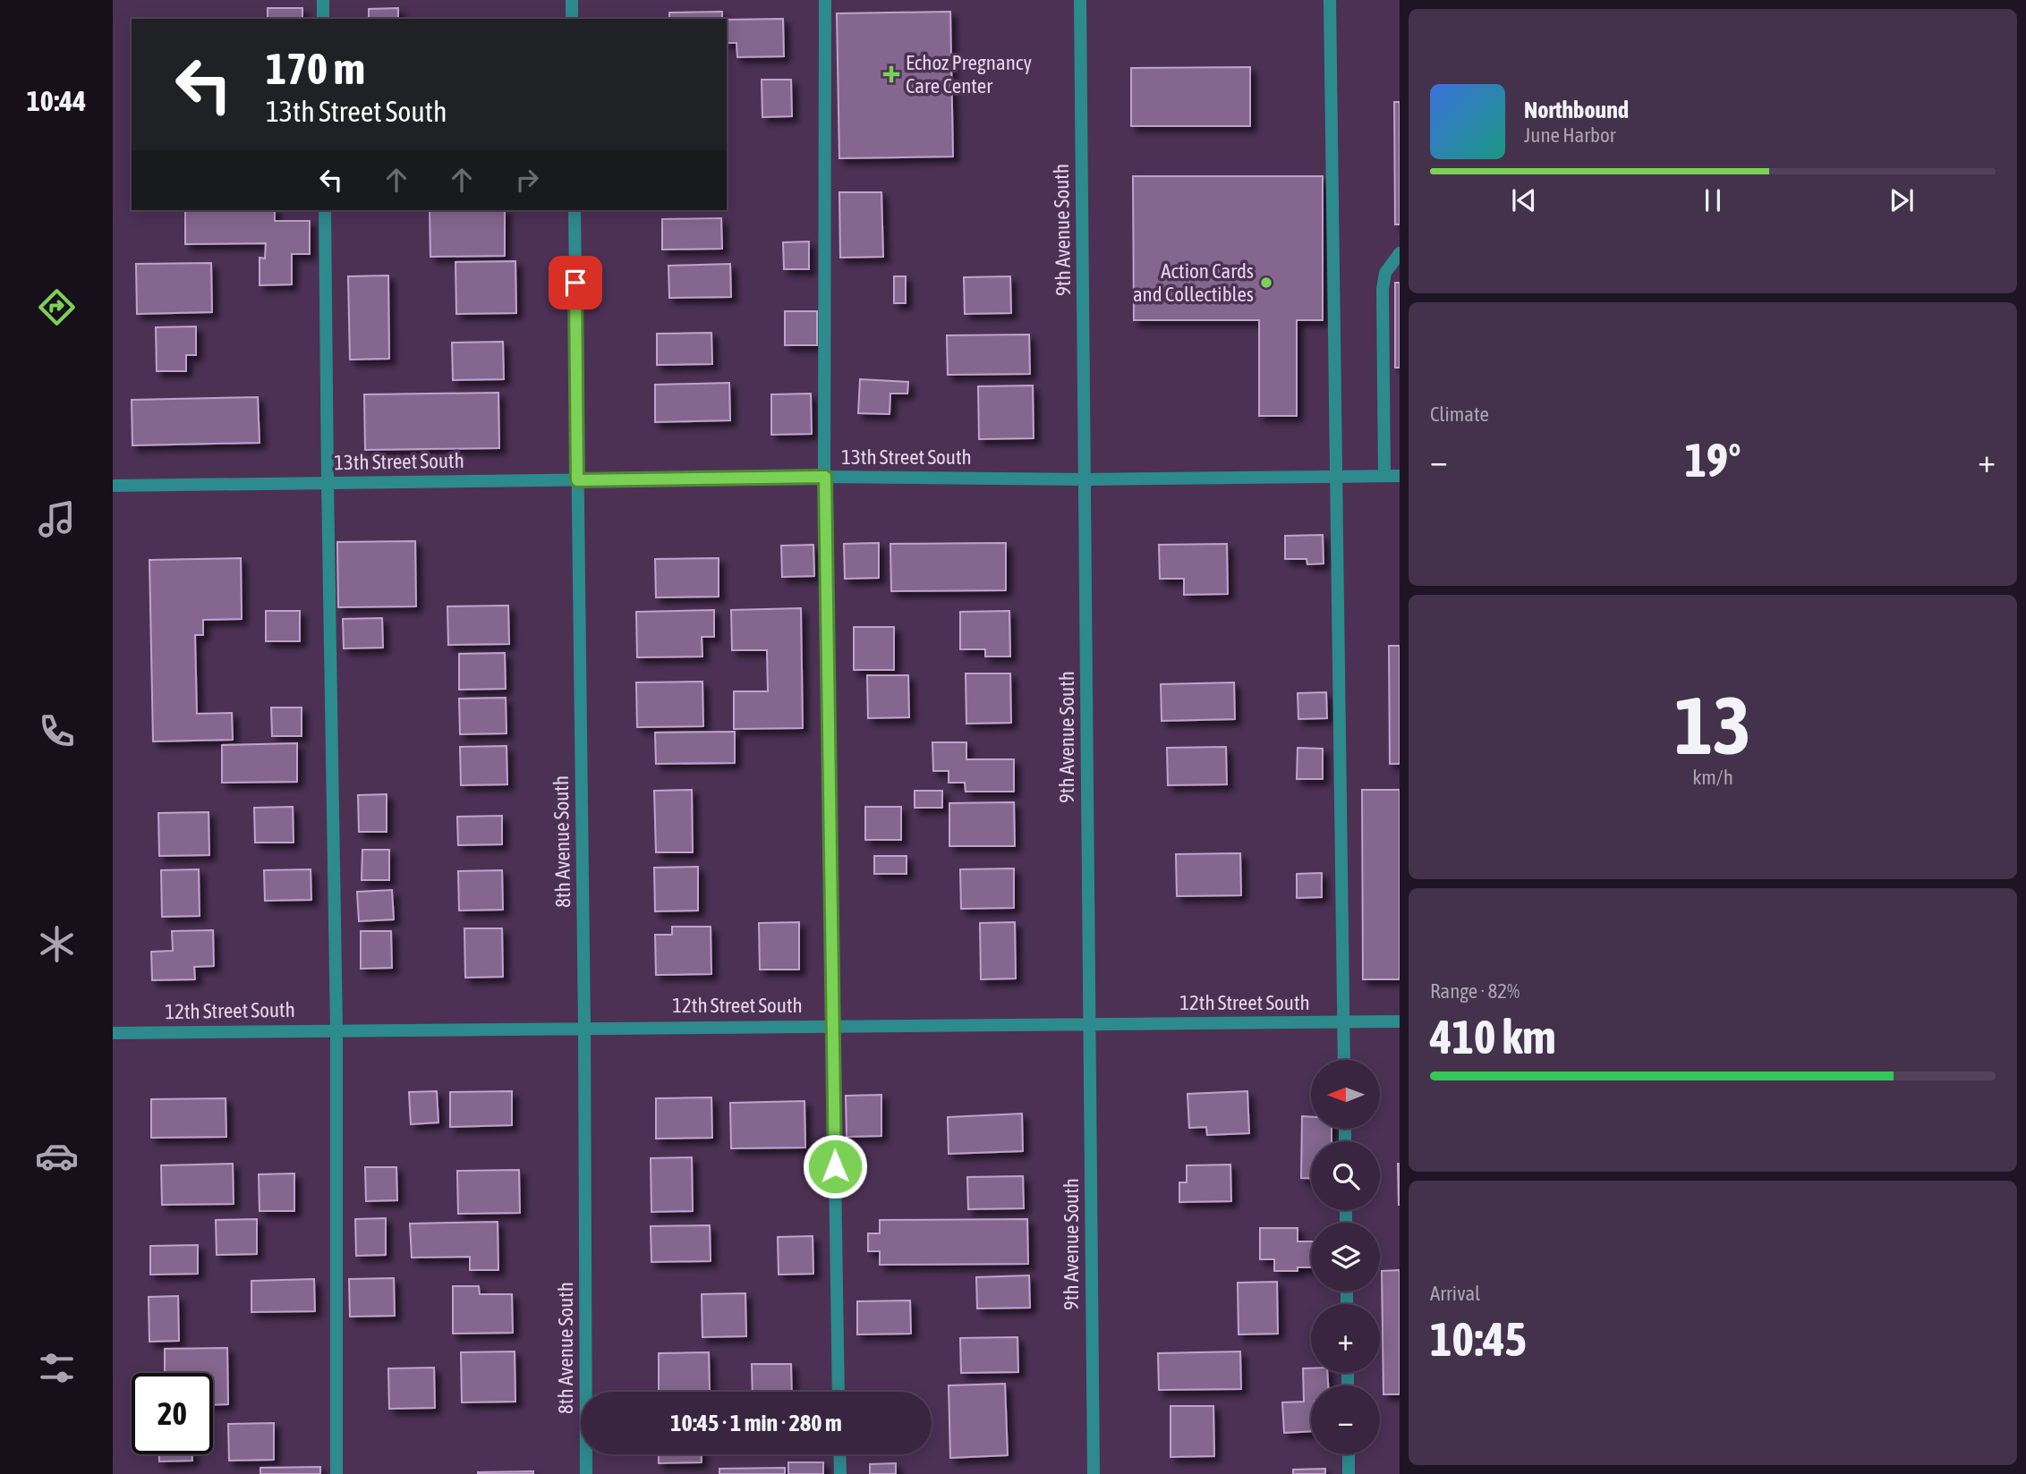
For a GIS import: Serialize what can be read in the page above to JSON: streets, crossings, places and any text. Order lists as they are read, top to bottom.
{
  "streets": {
    "street": [
      "9th Avenue South",
      "13th Street South",
      "8th Avenue South",
      "12th Street South"
    ]
  },
  "crossings": [
    ["9th Avenue South", "13th Street South"],
    ["9th Avenue South", "12th Street South"],
    ["13th Street South", "8th Avenue South"],
    ["8th Avenue South", "12th Street South"]
  ],
  "places": {
    "health": ["Echoz Pregnancy Care Center"],
    "other": ["Action Cards and Collectibles"]
  },
  "north": "left",
  "page": {
    "tabs": "10:44",
    "turn": ["170 m", "13th Street South"],
    "song": ["Northbound", "June Harbor"],
    "tile": [
      "Climate",
      ["13", "km/h"],
      ["Range · 82%", "410 km"],
      ["Arrival", "10:45"]
    ],
    "heat": ["−", "19°", "+"],
    "map_buttons": ["+", "−"],
    "limit": "20",
    "trip": "10:45 · 1 min · 280 m"
  }
}
